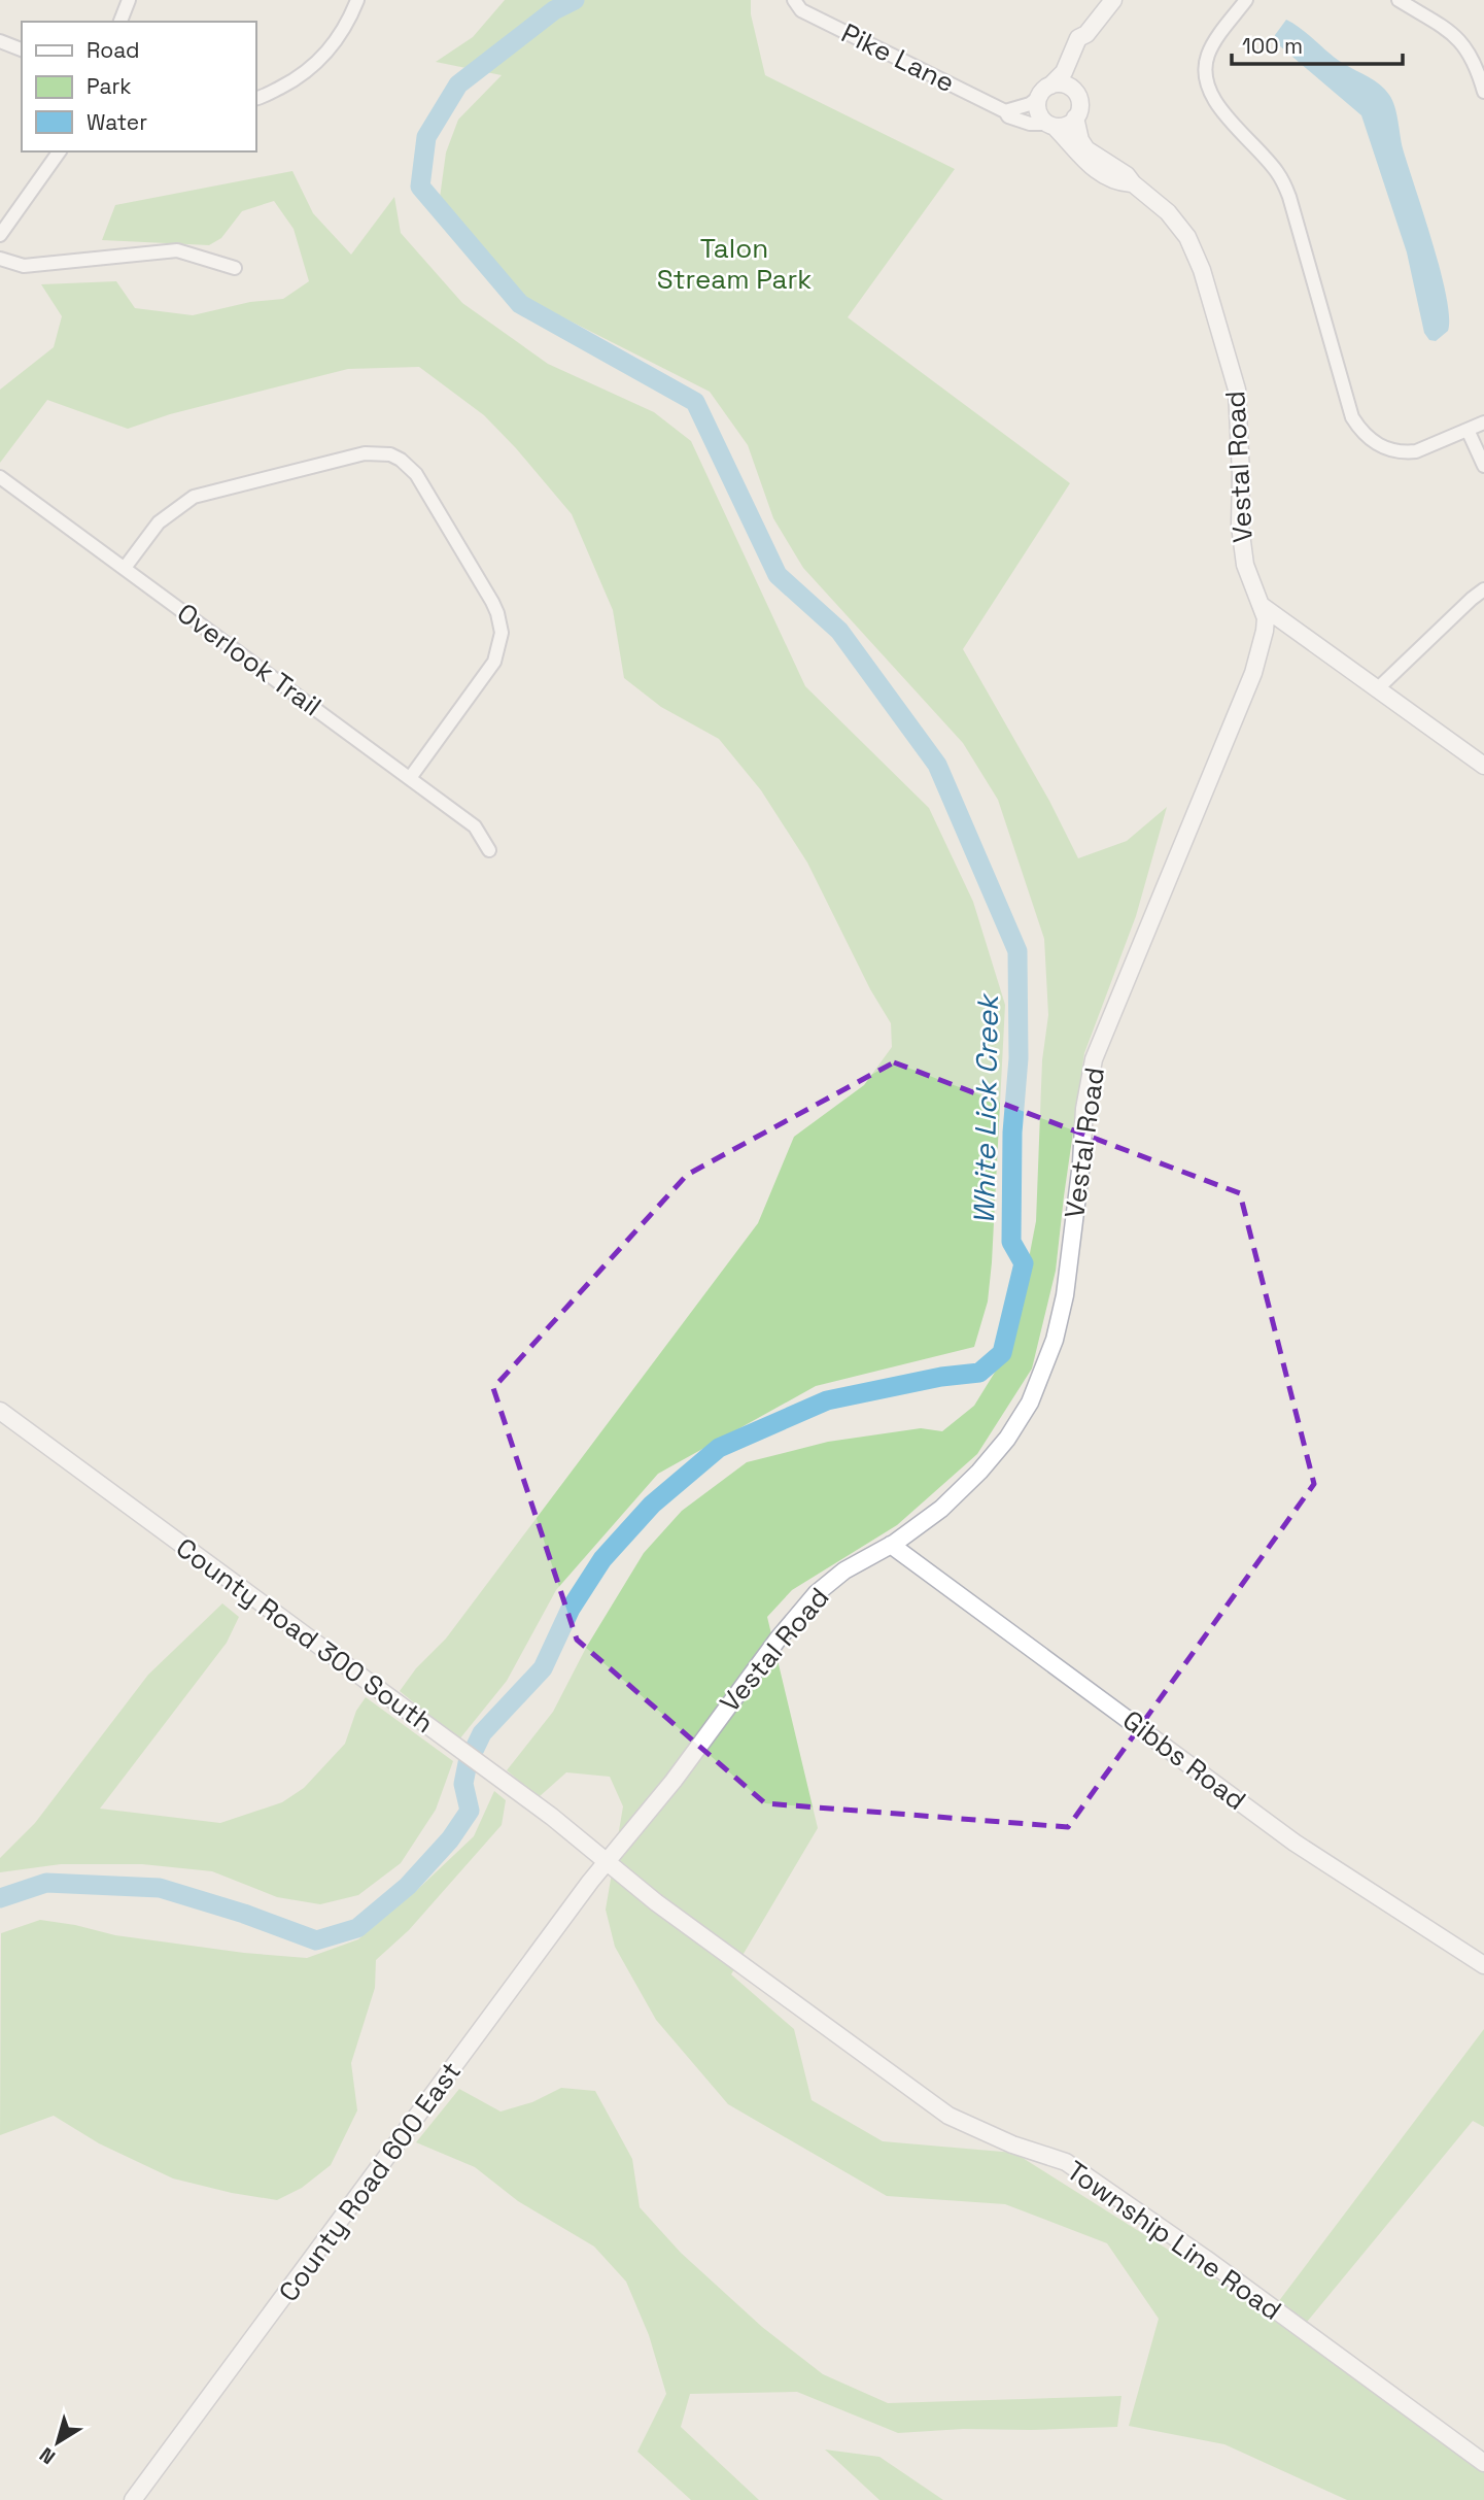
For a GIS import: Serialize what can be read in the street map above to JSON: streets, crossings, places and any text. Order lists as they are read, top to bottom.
{
  "streets": {
    "street": [
      "Pike Lane",
      "Vestal Road",
      "Overlook Trail",
      "County Road 300 South",
      "Gibbs Road",
      "County Road 600 East",
      "Township Line Road"
    ]
  },
  "crossings": [
    ["Pike Lane", "Vestal Road"],
    ["Vestal Road", "County Road 300 South"],
    ["Vestal Road", "Gibbs Road"],
    ["Vestal Road", "County Road 600 East"],
    ["Vestal Road", "Township Line Road"],
    ["County Road 300 South", "County Road 600 East"],
    ["County Road 300 South", "Township Line Road"],
    ["County Road 600 East", "Township Line Road"]
  ],
  "water": ["White Lick Creek"],
  "parks": ["Talon Stream Park"],
  "legend": ["Road", "Park", "Water"],
  "scale_bar": "100 m",
  "north": "bottom left"
}
